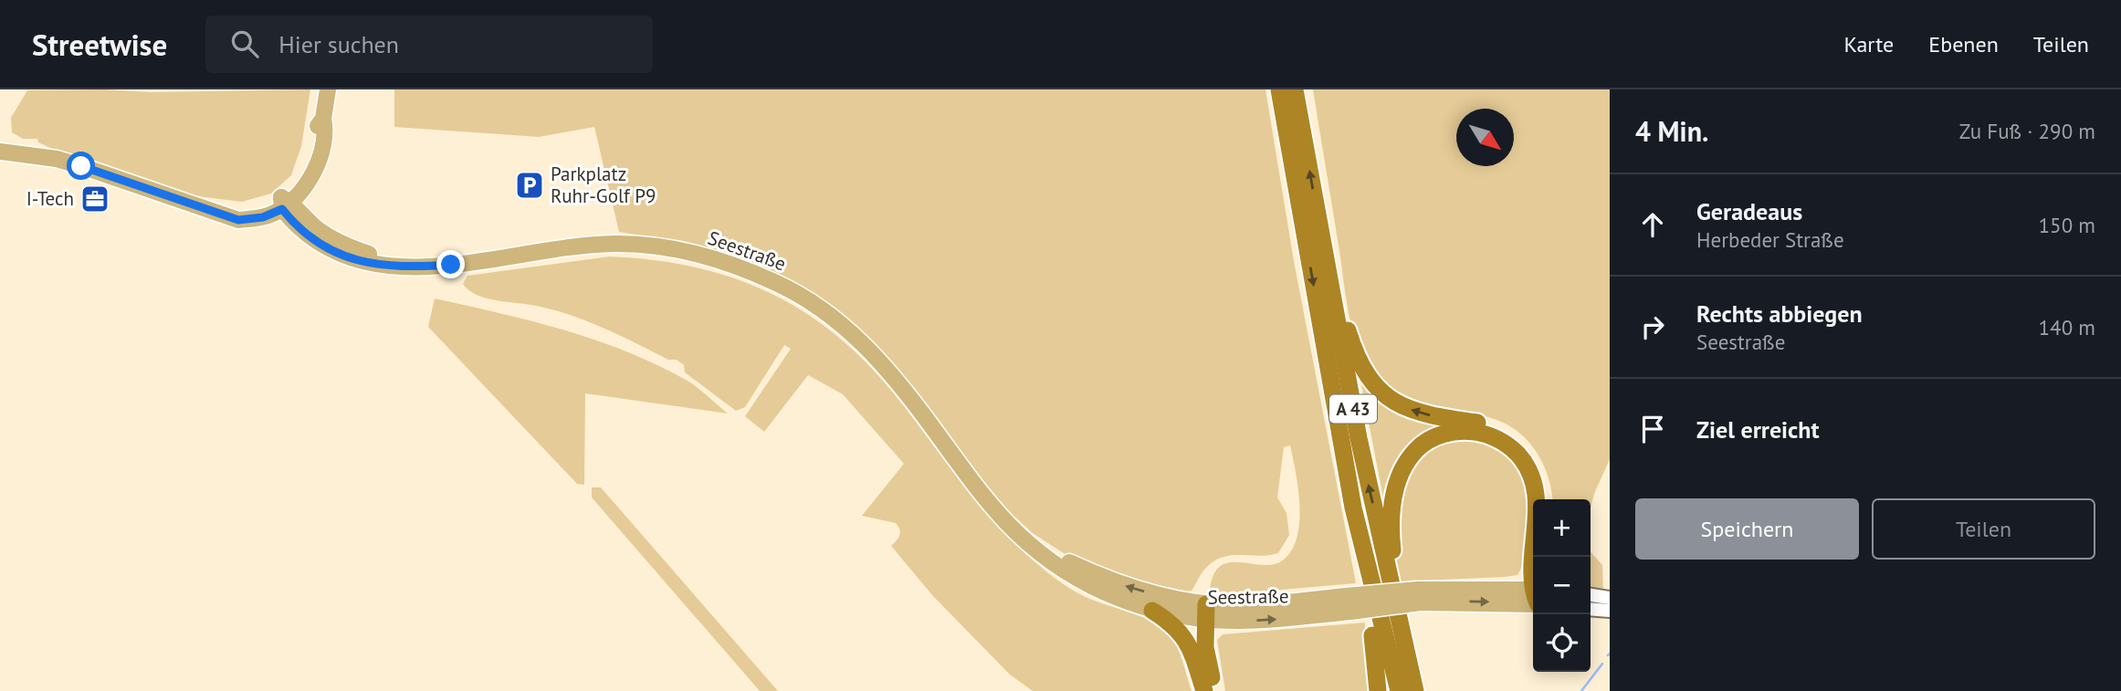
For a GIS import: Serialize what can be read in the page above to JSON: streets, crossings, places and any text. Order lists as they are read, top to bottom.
{
  "streets": {
    "highway": ["A 43"],
    "main road": ["Seestraße"]
  },
  "places": {
    "parking": ["Parkplatz Ruhr-Golf P9"],
    "office": ["I-Tech"]
  },
  "north": "bottom right",
  "page": {
    "header": "Streetwise",
    "search": "Hier suchen",
    "nav": ["Karte", "Ebenen", "Teilen"],
    "heading": ["4 Min.", "Zu Fuß · 290 m"],
    "list": [
      ["Geradeaus", "Herbeder Straße", "150 m"],
      ["Rechts abbiegen", "Seestraße", "140 m"],
      "Ziel erreicht"
    ],
    "buttons": ["Speichern", "Teilen"],
    "map_buttons": ["+", "−"]
  }
}
